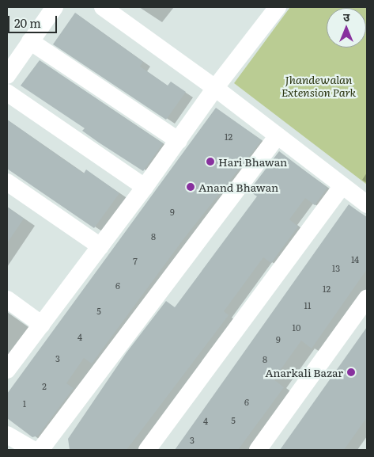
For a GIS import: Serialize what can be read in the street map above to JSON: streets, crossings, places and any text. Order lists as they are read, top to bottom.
{
  "parks": ["Jhandewalan Extension Park"],
  "places": ["Hari Bhawan", "Anand Bhawan", "Anarkali Bazar"],
  "house_numbers": [
    "12",
    "9",
    "8",
    "14",
    "7",
    "13",
    "6",
    "12",
    "11",
    "5",
    "10",
    "4",
    "9",
    "3",
    "8",
    "2",
    "6",
    "1",
    "5",
    "4",
    "3"
  ],
  "scale_bar": "20 m",
  "north": "top"
}
